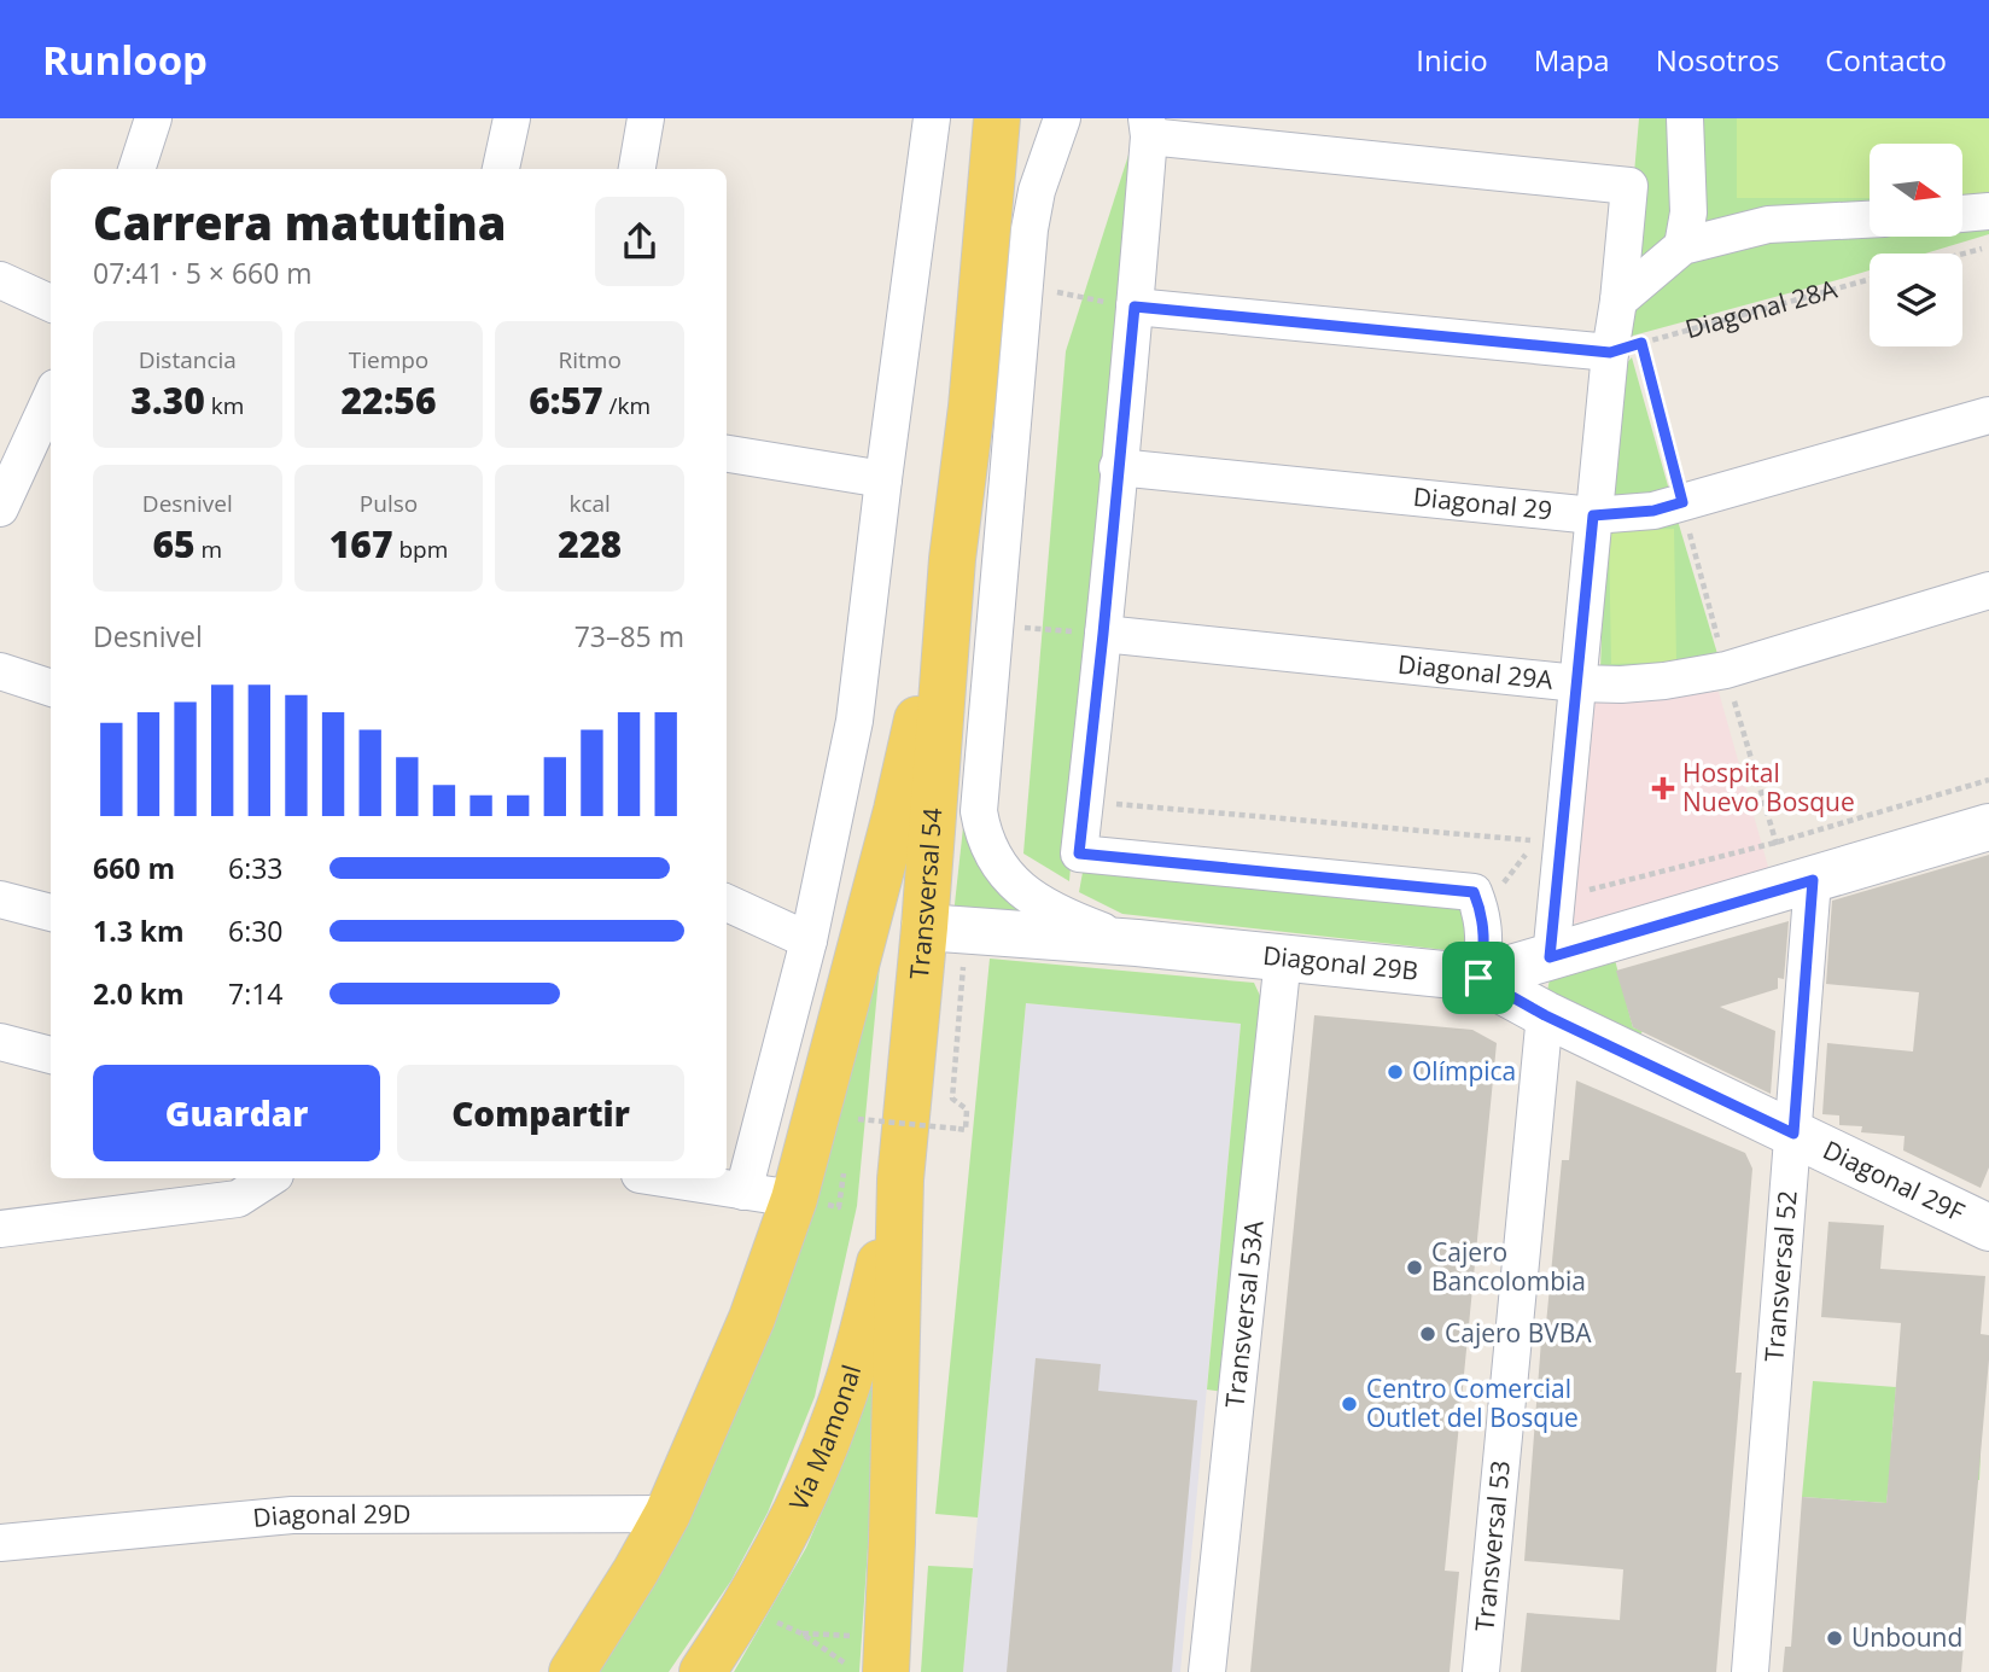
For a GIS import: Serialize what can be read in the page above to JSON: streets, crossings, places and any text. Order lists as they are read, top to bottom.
{
  "streets": {
    "main road": ["Transversal 54", "Vía Mamonal"],
    "street": [
      "Diagonal 29",
      "Diagonal 29A",
      "Diagonal 29B",
      "Diagonal 29F",
      "Transversal 52",
      "Transversal 53A",
      "Diagonal 29D",
      "Transversal 53"
    ],
    "path": ["Diagonal 28A"]
  },
  "crossings": [
    ["Transversal 54", "Diagonal 29B"],
    ["Transversal 54", "Vía Mamonal"],
    ["Diagonal 29B", "Diagonal 29F"],
    ["Diagonal 29B", "Transversal 52"],
    ["Diagonal 29B", "Transversal 53A"],
    ["Diagonal 29F", "Transversal 52"],
    ["Diagonal 29F", "Transversal 53"]
  ],
  "places": {
    "health": ["Hospital Nuevo Bosque"],
    "other": [
      "Olímpica",
      "Cajero Bancolombia",
      "Cajero BVBA",
      "Centro Comercial Outlet del Bosque",
      "Unbound"
    ]
  },
  "north": "right",
  "page": {
    "header": "Runloop",
    "nav": [
      "Inicio",
      "Mapa",
      "Nosotros",
      "Contacto"
    ],
    "heading": ["Carrera matutina", "07:41 · 5 × 660 m"],
    "stats": [
      ["Distancia", "3.30 km"],
      ["Tiempo", "22:56"],
      ["Ritmo", "6:57 /km"],
      ["Desnivel", "65 m"],
      ["Pulso", "167 bpm"],
      ["kcal", "228"]
    ],
    "chart": ["Desnivel", "73–85 m"],
    "list": [
      {
        "name": "660 m",
        "note": "6:33"
      },
      {
        "name": "1.3 km",
        "note": "6:30"
      },
      {
        "name": "2.0 km",
        "note": "7:14"
      }
    ],
    "buttons": ["Guardar", "Compartir"]
  }
}
